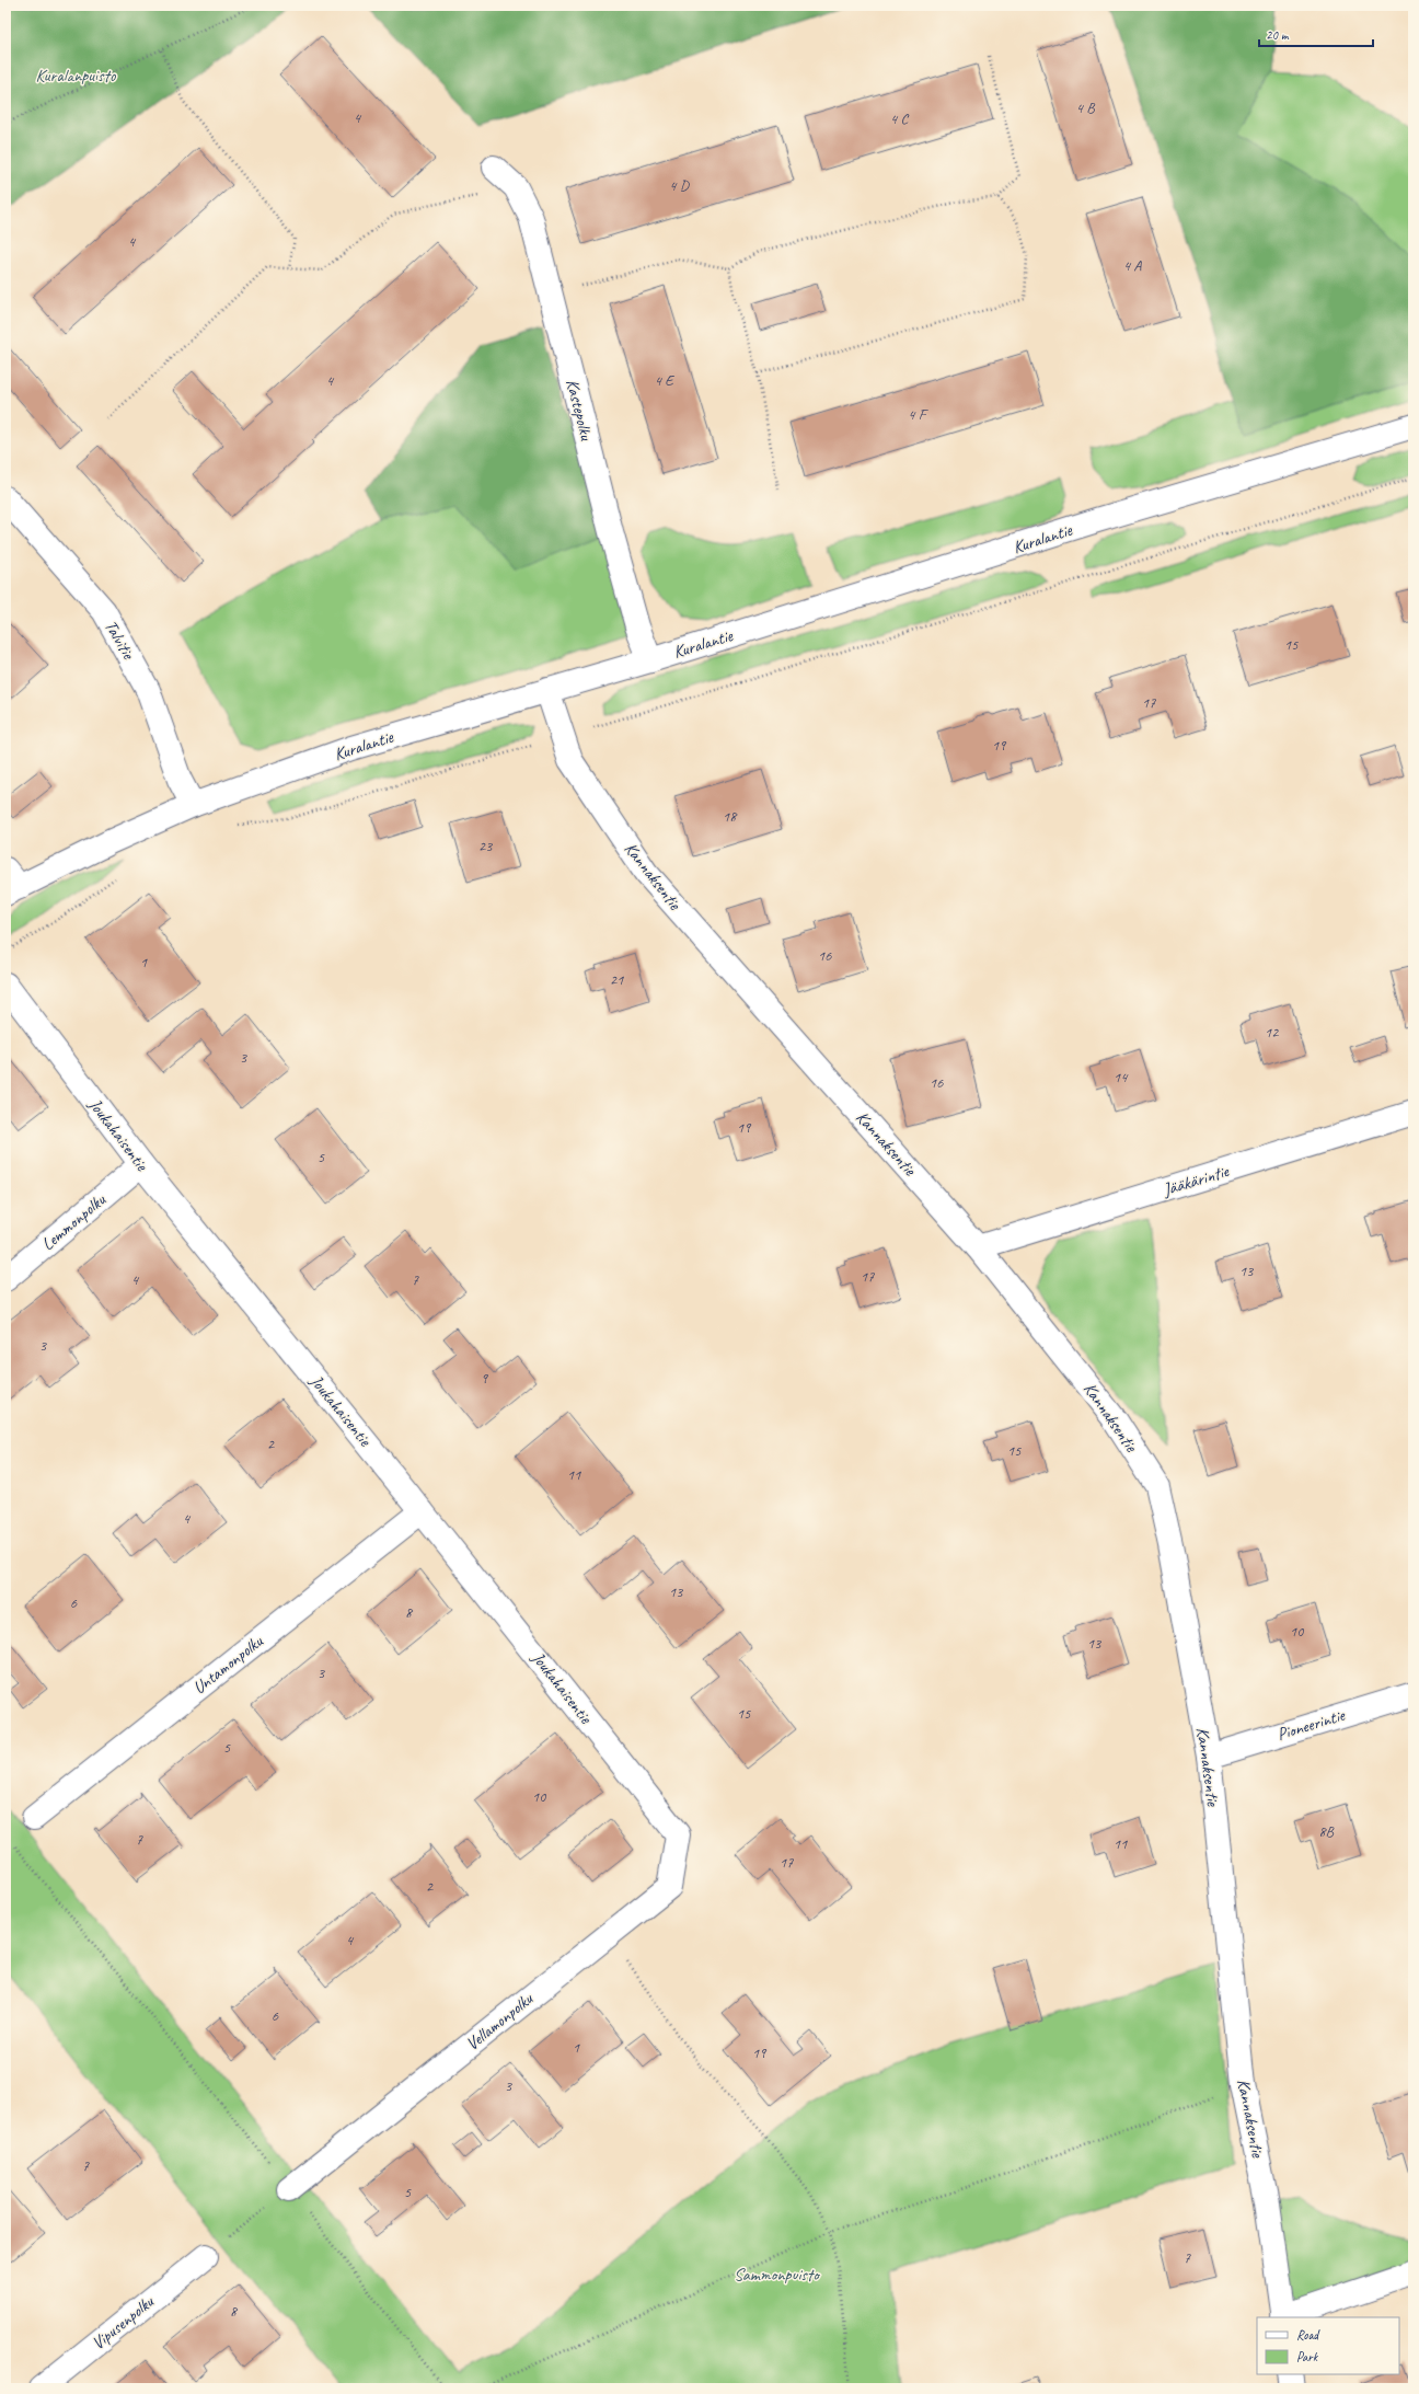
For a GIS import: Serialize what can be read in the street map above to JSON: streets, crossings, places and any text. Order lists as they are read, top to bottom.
{
  "streets": {
    "street": [
      "Kastepolku",
      "Kuralantie",
      "Talvitie",
      "Kannaksentie",
      "Joukahaisentie",
      "Jääkärintie",
      "Lemmonpolku",
      "Untamonpolku",
      "Pioneerintie",
      "Vellamonpolku",
      "Vipusenpolku"
    ]
  },
  "crossings": [
    ["Kastepolku", "Kuralantie"],
    ["Kuralantie", "Talvitie"],
    ["Kuralantie", "Kannaksentie"],
    ["Kannaksentie", "Jääkärintie"],
    ["Kannaksentie", "Pioneerintie"],
    ["Joukahaisentie", "Lemmonpolku"],
    ["Joukahaisentie", "Untamonpolku"],
    ["Joukahaisentie", "Vellamonpolku"]
  ],
  "parks": ["Kuralanpuisto", "Sammonpuisto"],
  "house_numbers": [
    "4 B",
    "4",
    "4 C",
    "4 D",
    "4",
    "4 A",
    "4",
    "4 E",
    "4 F",
    "15",
    "17",
    "19",
    "18",
    "23",
    "16",
    "1",
    "21",
    "12",
    "3",
    "14",
    "16",
    "19",
    "5",
    "13",
    "17",
    "4",
    "7",
    "3",
    "9",
    "2",
    "15",
    "11",
    "4",
    "13",
    "6",
    "8",
    "10",
    "13",
    "3",
    "15",
    "5",
    "10",
    "8B",
    "7",
    "11",
    "17",
    "2",
    "4",
    "6",
    "1",
    "19",
    "3",
    "7",
    "5",
    "7",
    "8"
  ],
  "legend": ["Road", "Park"],
  "scale_bar": "20 m"
}
